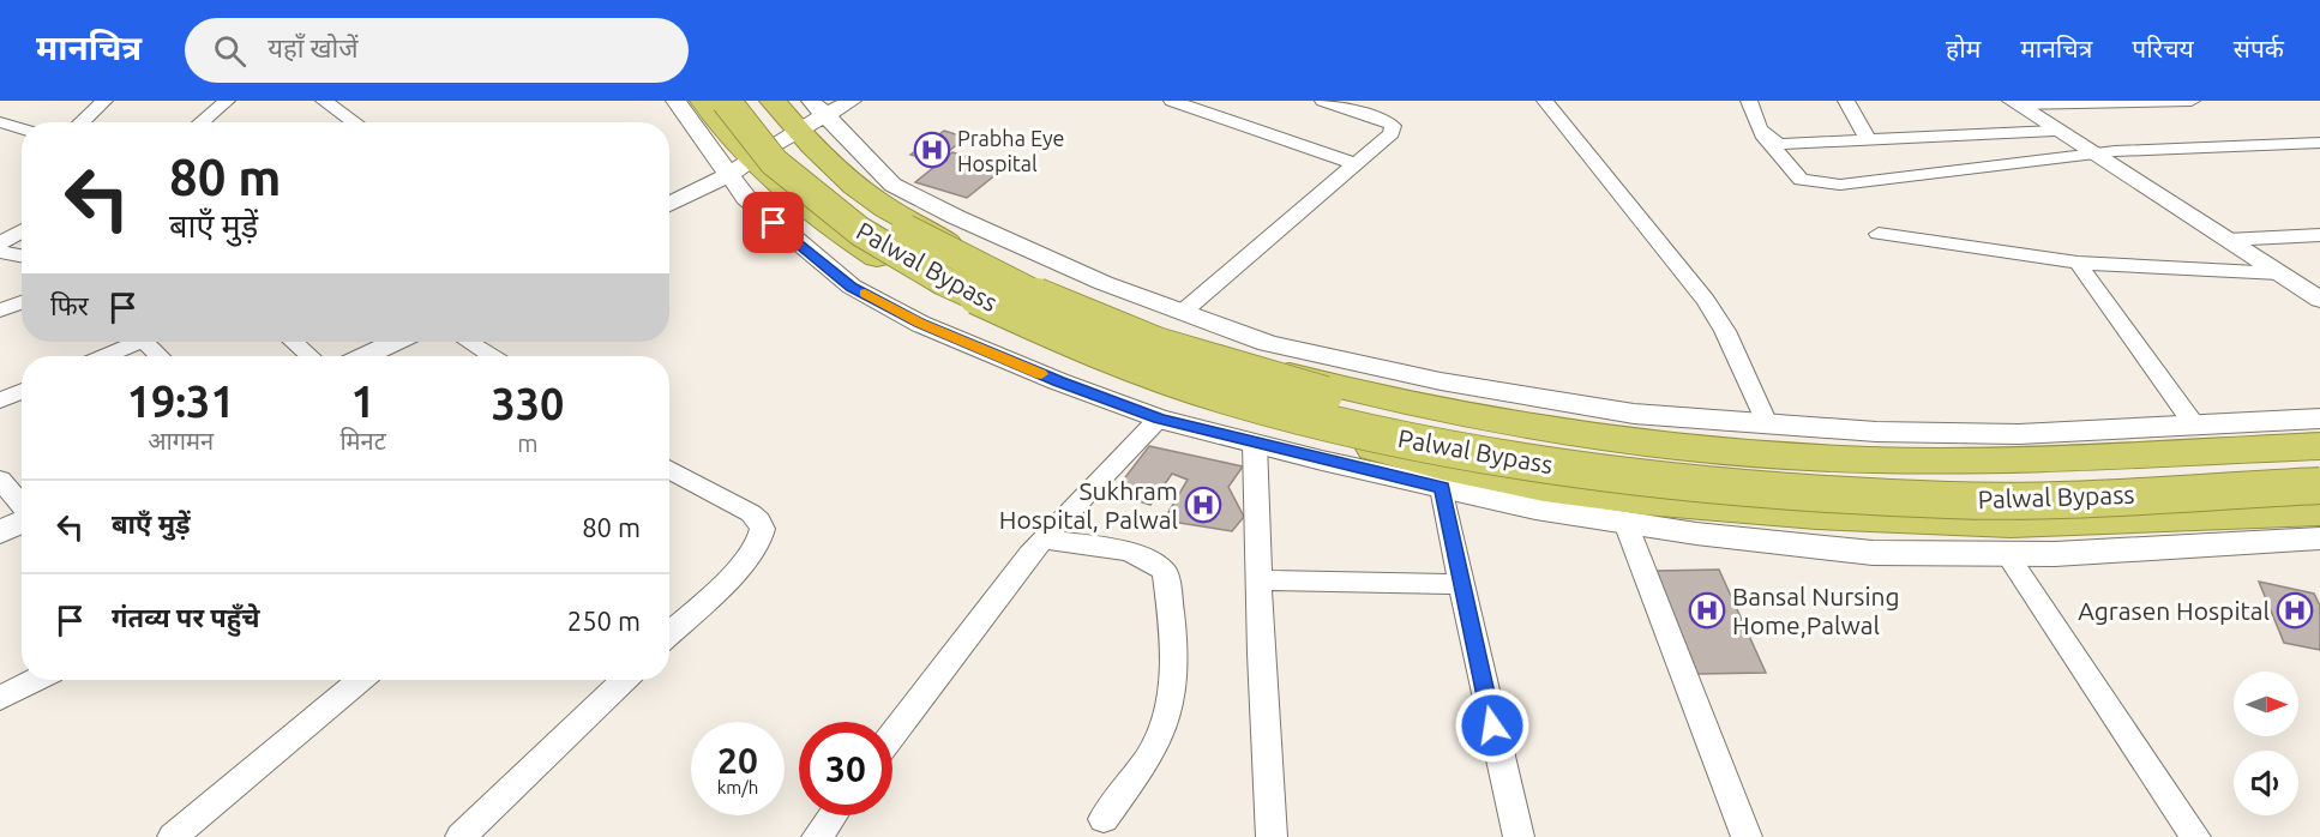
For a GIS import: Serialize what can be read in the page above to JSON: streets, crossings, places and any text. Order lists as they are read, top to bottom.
{
  "streets": {
    "highway": ["Palwal Bypass"]
  },
  "places": {
    "hospital": [
      "Prabha Eye Hospital",
      "Sukhram Hospital, Palwal",
      "Bansal Nursing Home,Palwal",
      "Agrasen Hospital"
    ]
  },
  "north": "right",
  "page": {
    "header": "मानचित्र",
    "search": "यहाँ खोजें",
    "nav": [
      "होम",
      "मानचित्र",
      "परिचय",
      "संपर्क"
    ],
    "turn": ["80 m", "बाएँ मुड़ें"],
    "then": "फिर",
    "eta": [
      "19:31",
      "आगमन",
      "1",
      "मिनट",
      "330",
      "m"
    ],
    "list": [
      {
        "name": "बाएँ मुड़ें",
        "value": "80 m"
      },
      {
        "name": "गंतव्य पर पहुँचे",
        "value": "250 m"
      }
    ],
    "speed": "20 km/h",
    "limit": "30"
  }
}
